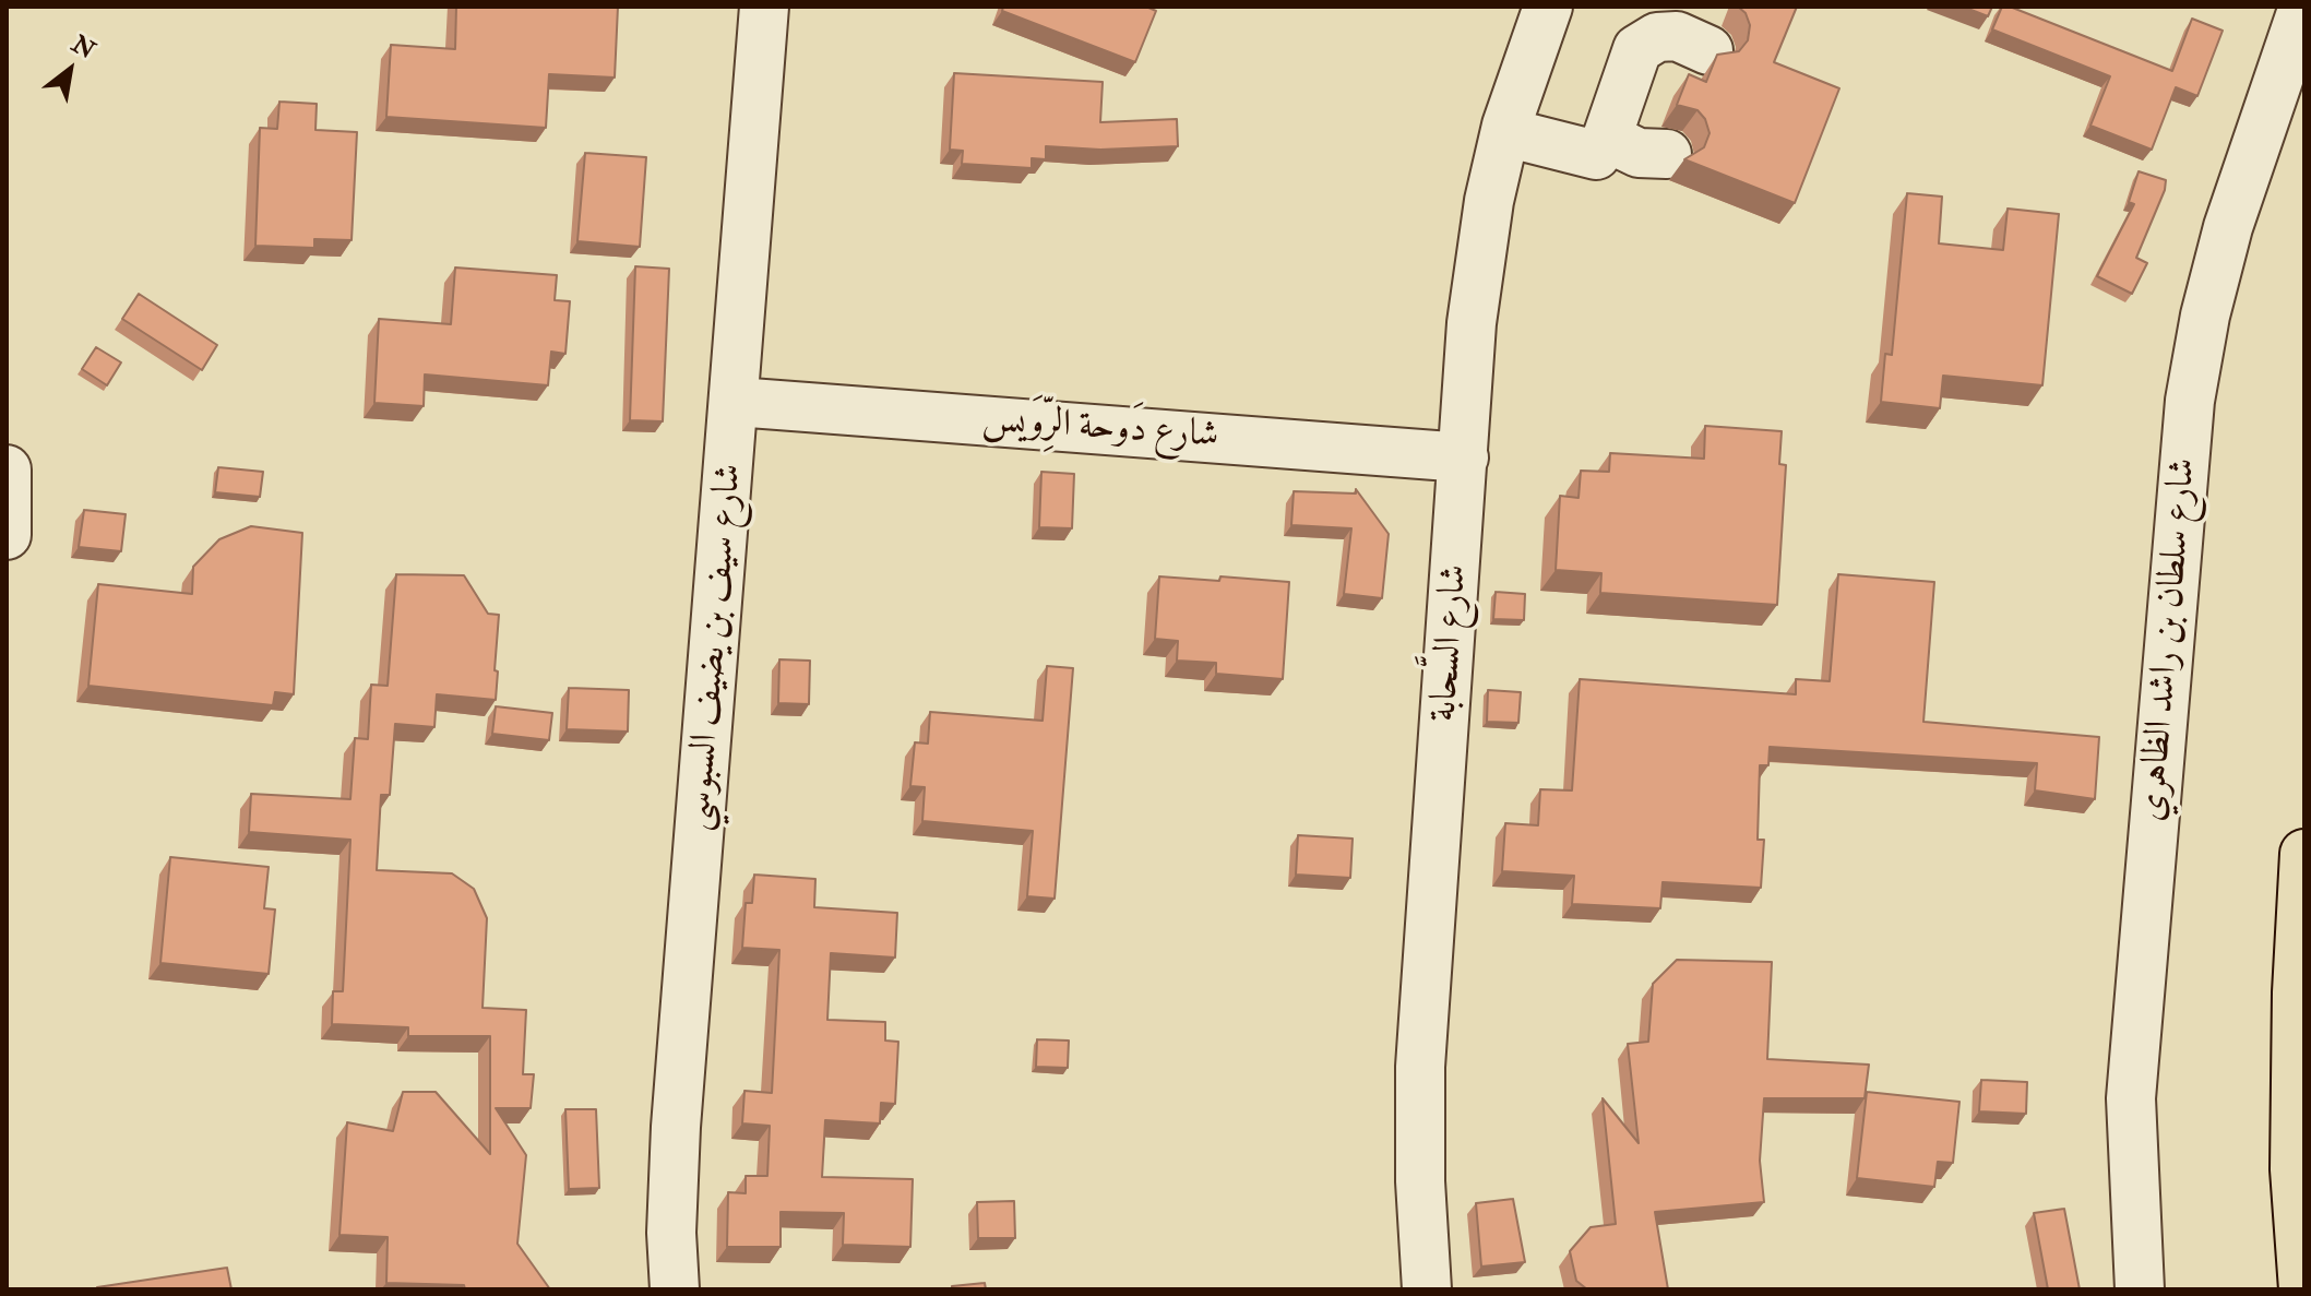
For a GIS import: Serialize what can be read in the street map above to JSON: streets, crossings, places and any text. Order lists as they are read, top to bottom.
{
  "streets": {
    "street": [
      "شارع دَوحة الرِّوَيس",
      "شارع سلطان بن راشد الظاهري",
      "شارع السَّحابة",
      "شارع سيف بن يضيف السبوسي"
    ]
  },
  "crossings": [
    ["شارع دَوحة الرِّوَيس", "شارع السَّحابة"],
    ["شارع دَوحة الرِّوَيس", "شارع سيف بن يضيف السبوسي"]
  ],
  "north": "top right"
}
